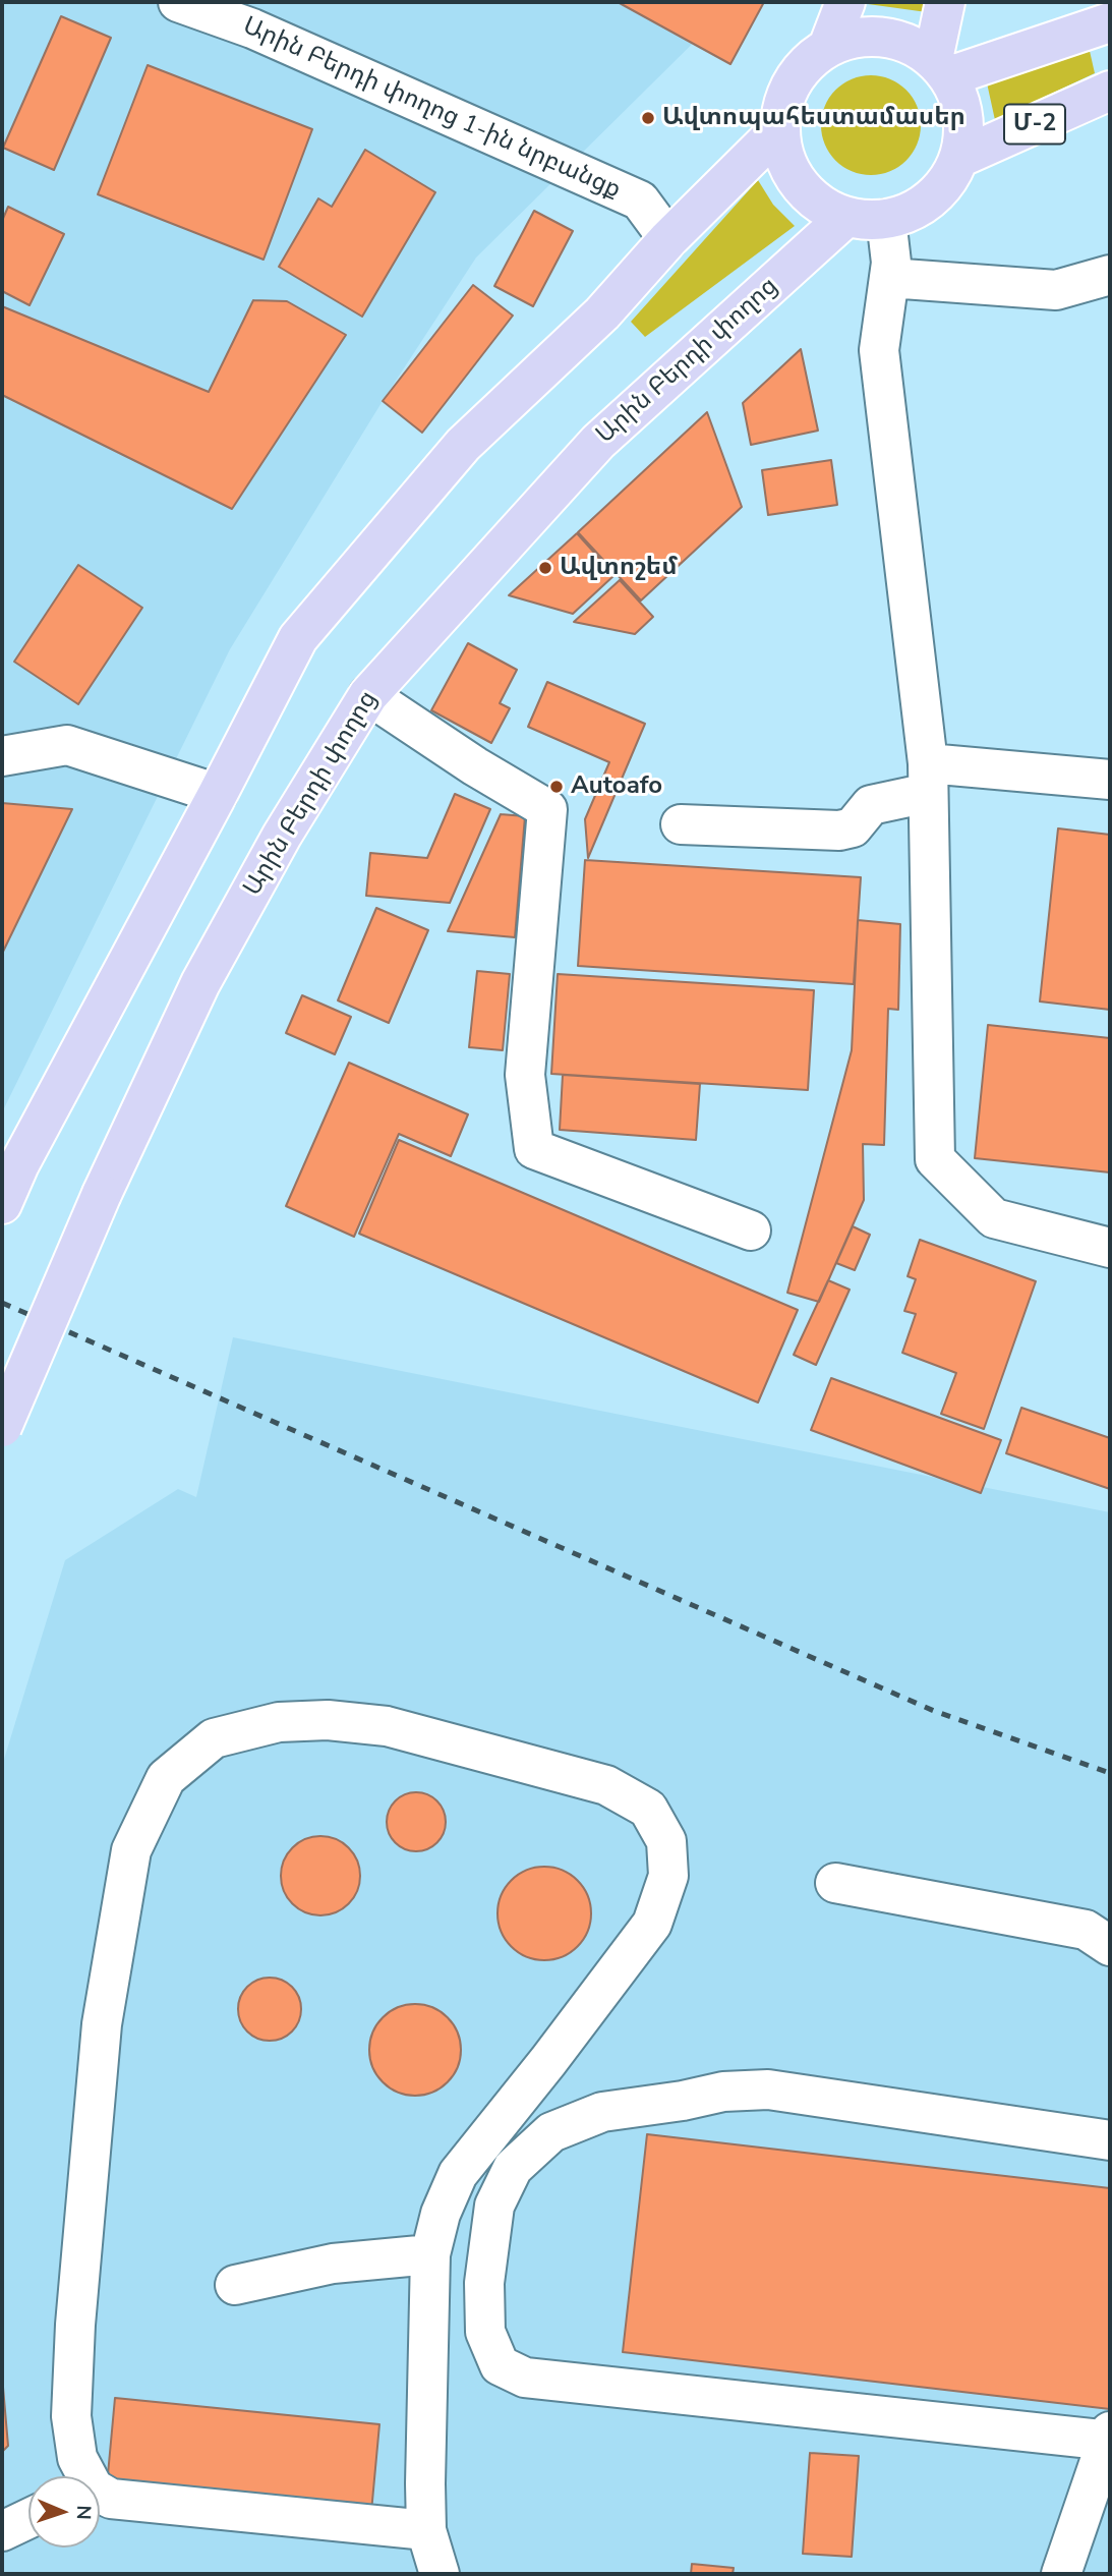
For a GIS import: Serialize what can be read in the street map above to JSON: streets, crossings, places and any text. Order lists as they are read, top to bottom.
{
  "streets": {
    "main road": ["Մ-2", "Արին Բերդի փողոց"],
    "street": ["Արին Բերդի փողոց 1-ին նրբանցք"]
  },
  "crossings": [
    ["Մ-2", "Արին Բերդի փողոց"]
  ],
  "places": ["Ավտոպահեստամասեր", "Ավտոշեմ", "Autoafo"],
  "north": "right"
}
